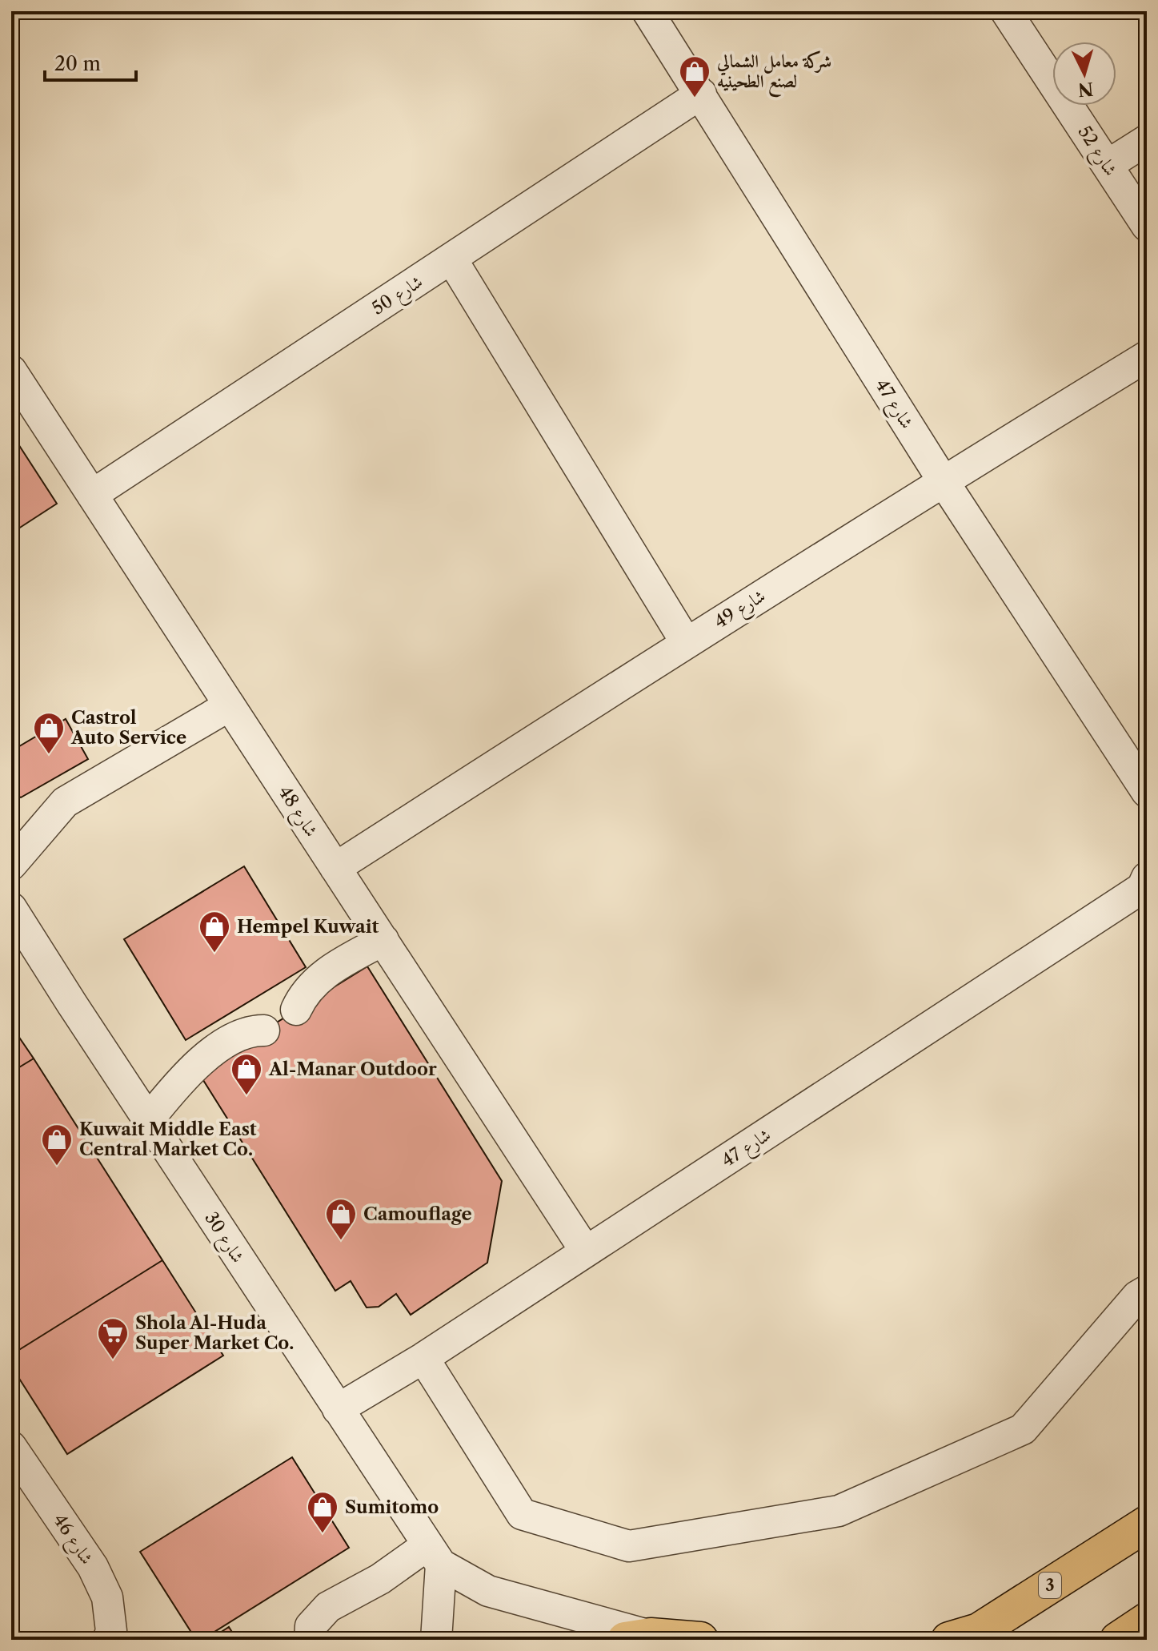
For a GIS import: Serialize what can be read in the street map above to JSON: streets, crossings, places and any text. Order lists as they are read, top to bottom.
{
  "streets": {
    "main road": ["3"],
    "street": [
      "شارع 52",
      "شارع 50",
      "شارع 47",
      "شارع 49",
      "شارع 48",
      "شارع 30",
      "شارع 46"
    ]
  },
  "crossings": [
    ["شارع 50", "شارع 47"],
    ["شارع 50", "شارع 48"],
    ["شارع 47", "شارع 49"],
    ["شارع 47", "شارع 48"],
    ["شارع 47", "شارع 30"],
    ["شارع 49", "شارع 48"]
  ],
  "places": {
    "shop": [
      "شركة معامل الشمالي لصنع الطحينيه",
      "Castrol Auto Service",
      "Hempel Kuwait",
      "Al-Manar Outdoor",
      "Kuwait Middle East Central Market Co.",
      "Camouflage",
      "Sumitomo"
    ],
    "supermarket": ["Shola Al-Huda Super Market Co."]
  },
  "scale_bar": "20 m",
  "north": "bottom"
}
